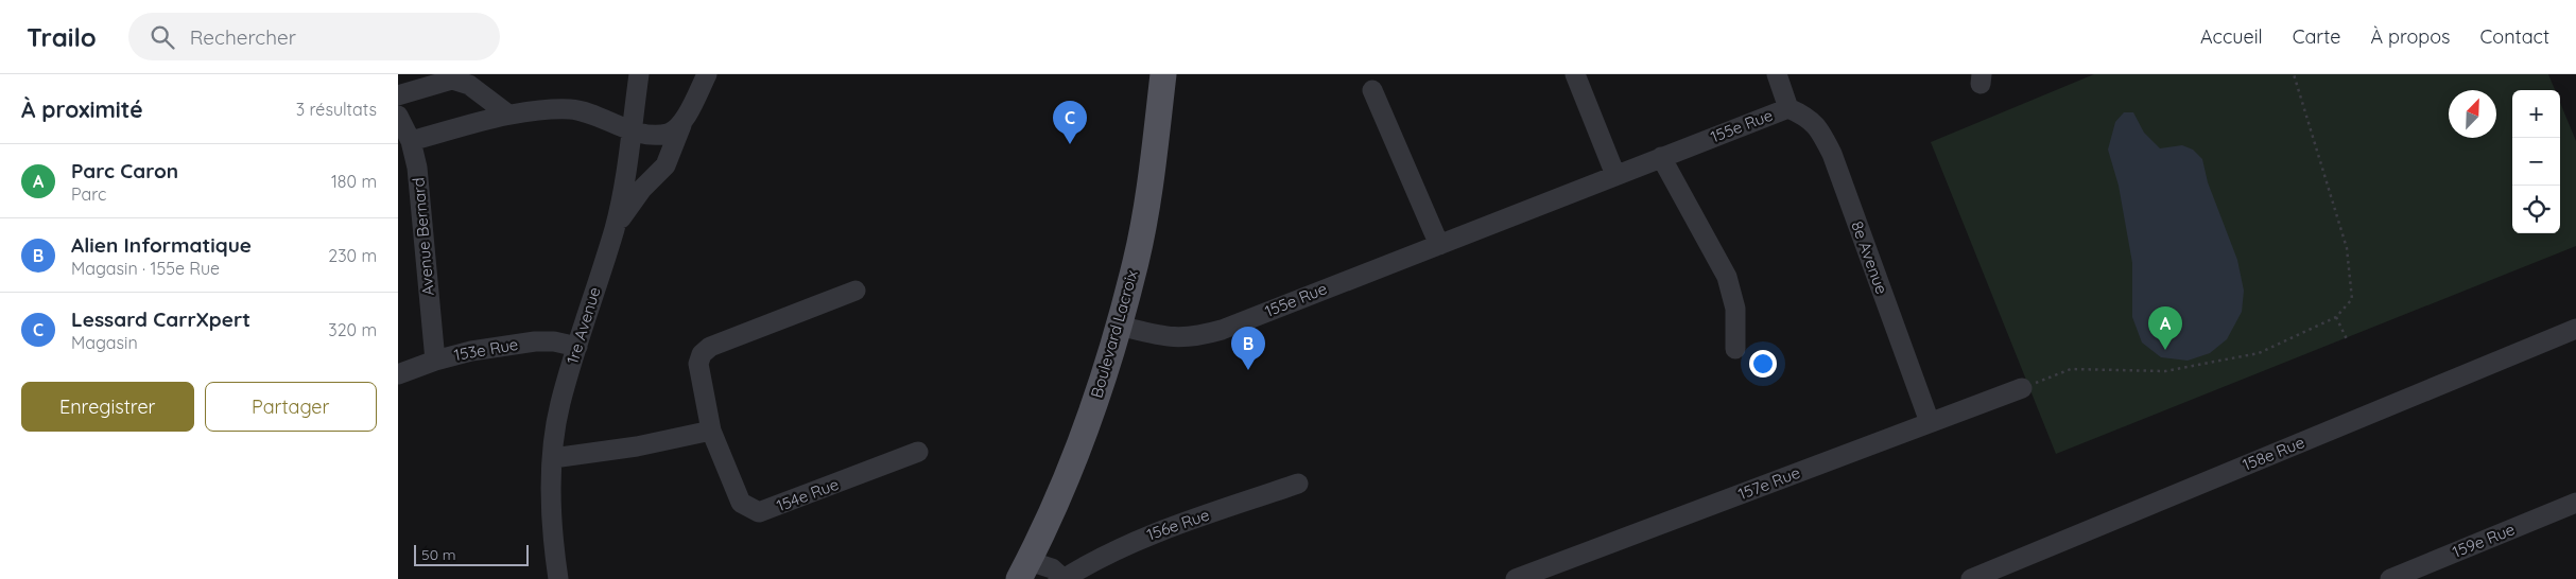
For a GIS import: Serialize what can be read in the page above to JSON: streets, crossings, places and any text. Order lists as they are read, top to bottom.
{
  "streets": {
    "main road": ["Boulevard Lacroix"],
    "street": [
      "155e Rue",
      "Avenue Bernard",
      "8e Avenue",
      "1re Avenue",
      "153e Rue",
      "158e Rue",
      "157e Rue",
      "154e Rue",
      "156e Rue",
      "159e Rue"
    ]
  },
  "crossings": [
    ["155e Rue", "8e Avenue"],
    ["155e Rue", "Boulevard Lacroix"],
    ["Avenue Bernard", "153e Rue"],
    ["8e Avenue", "157e Rue"],
    ["1re Avenue", "153e Rue"]
  ],
  "scale_bar": "50 m",
  "north": "top right",
  "page": {
    "header": "Trailo",
    "search": "Rechercher",
    "nav": [
      "Accueil",
      "Carte",
      "À propos",
      "Contact"
    ],
    "heading": ["À proximité", "3 résultats"],
    "map_buttons": ["+", "−"],
    "pins": ["C", "A", "B"],
    "list": [
      {
        "mark": "A",
        "name": "Parc Caron",
        "note": "Parc",
        "value": "180 m"
      },
      {
        "mark": "B",
        "name": "Alien Informatique",
        "note": "Magasin · 155e Rue",
        "value": "230 m"
      },
      {
        "mark": "C",
        "name": "Lessard CarrXpert",
        "note": "Magasin",
        "value": "320 m"
      }
    ],
    "buttons": ["Enregistrer", "Partager"],
    "scale": "50 m"
  }
}
